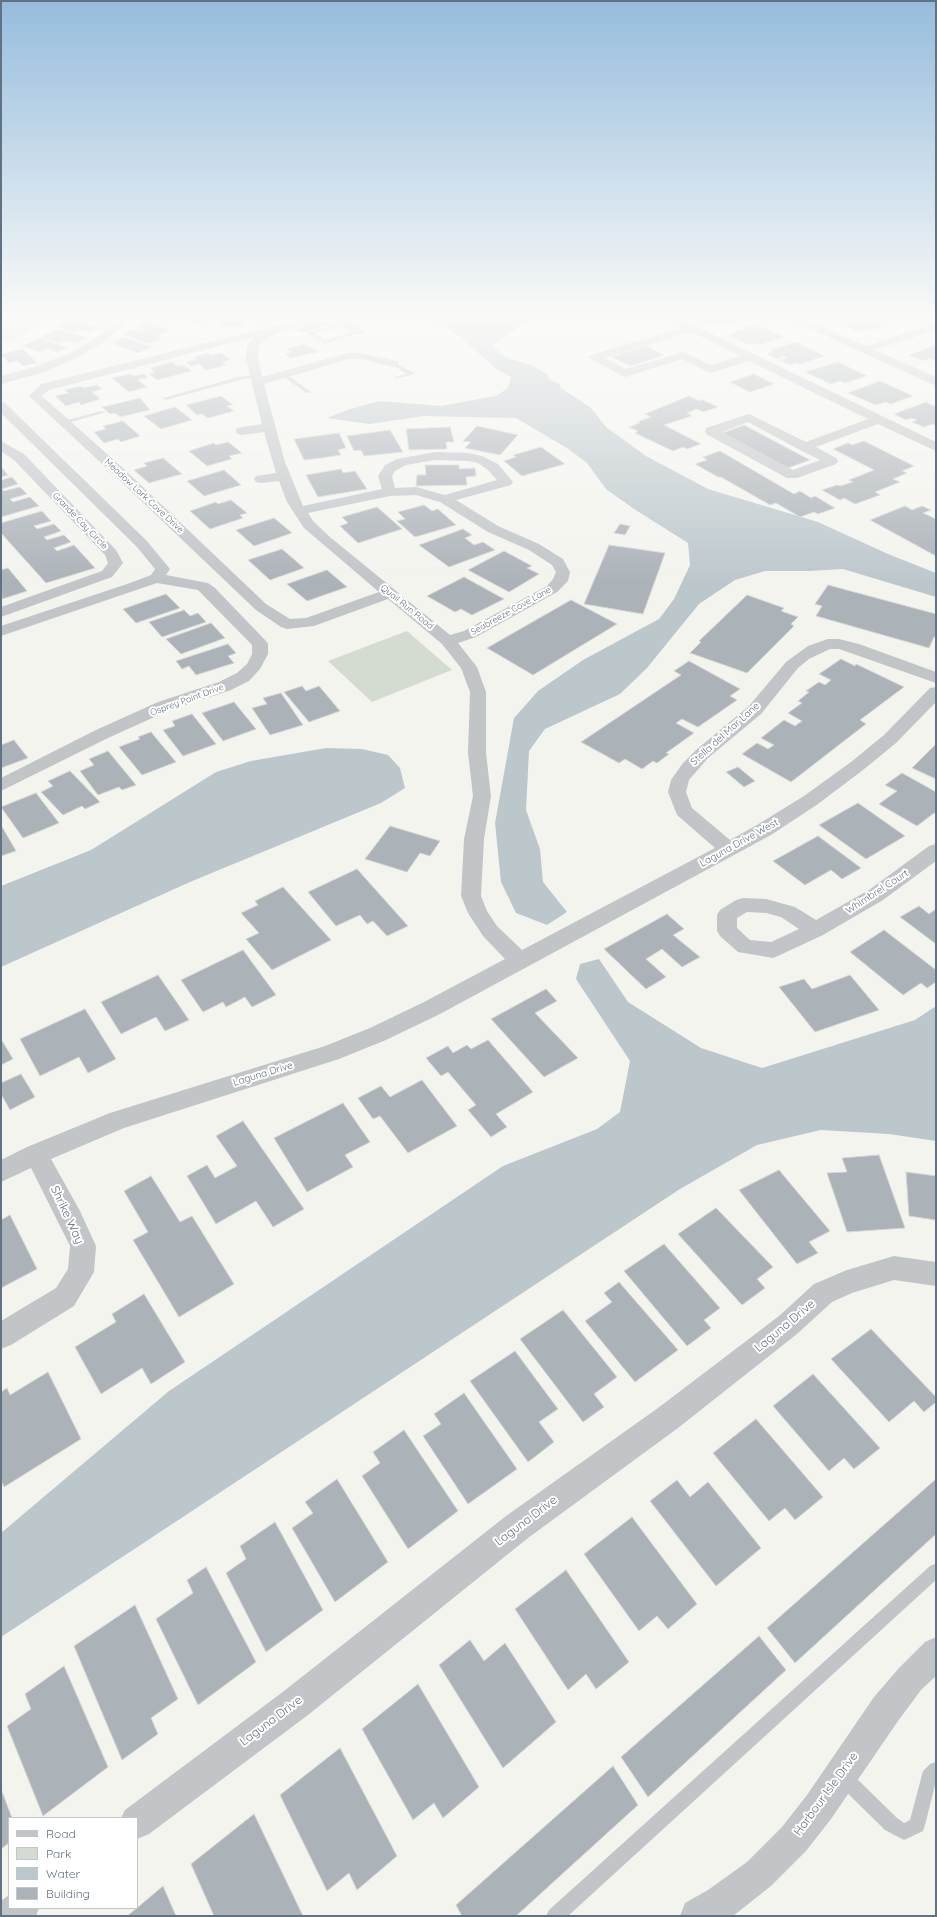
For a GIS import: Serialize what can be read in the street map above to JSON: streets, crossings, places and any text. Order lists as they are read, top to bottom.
{
  "streets": {
    "street": [
      "Meadow Lark Cove Drive",
      "Grande Cay Circle",
      "Quail Run Road",
      "Seabreeze Cove Lane",
      "Osprey Point Drive",
      "Stella del Mar Lane",
      "Laguna Drive West",
      "Whimbrel Court",
      "Laguna Drive",
      "Shrike Way",
      "Harbour Isle Drive"
    ]
  },
  "crossings": [
    ["Meadow Lark Cove Drive", "Quail Run Road"],
    ["Quail Run Road", "Seabreeze Cove Lane"],
    ["Quail Run Road", "Laguna Drive West"],
    ["Quail Run Road", "Laguna Drive"],
    ["Stella del Mar Lane", "Laguna Drive West"],
    ["Laguna Drive West", "Laguna Drive"],
    ["Laguna Drive", "Shrike Way"]
  ],
  "legend": [
    "Road",
    "Park",
    "Water",
    "Building"
  ]
}
